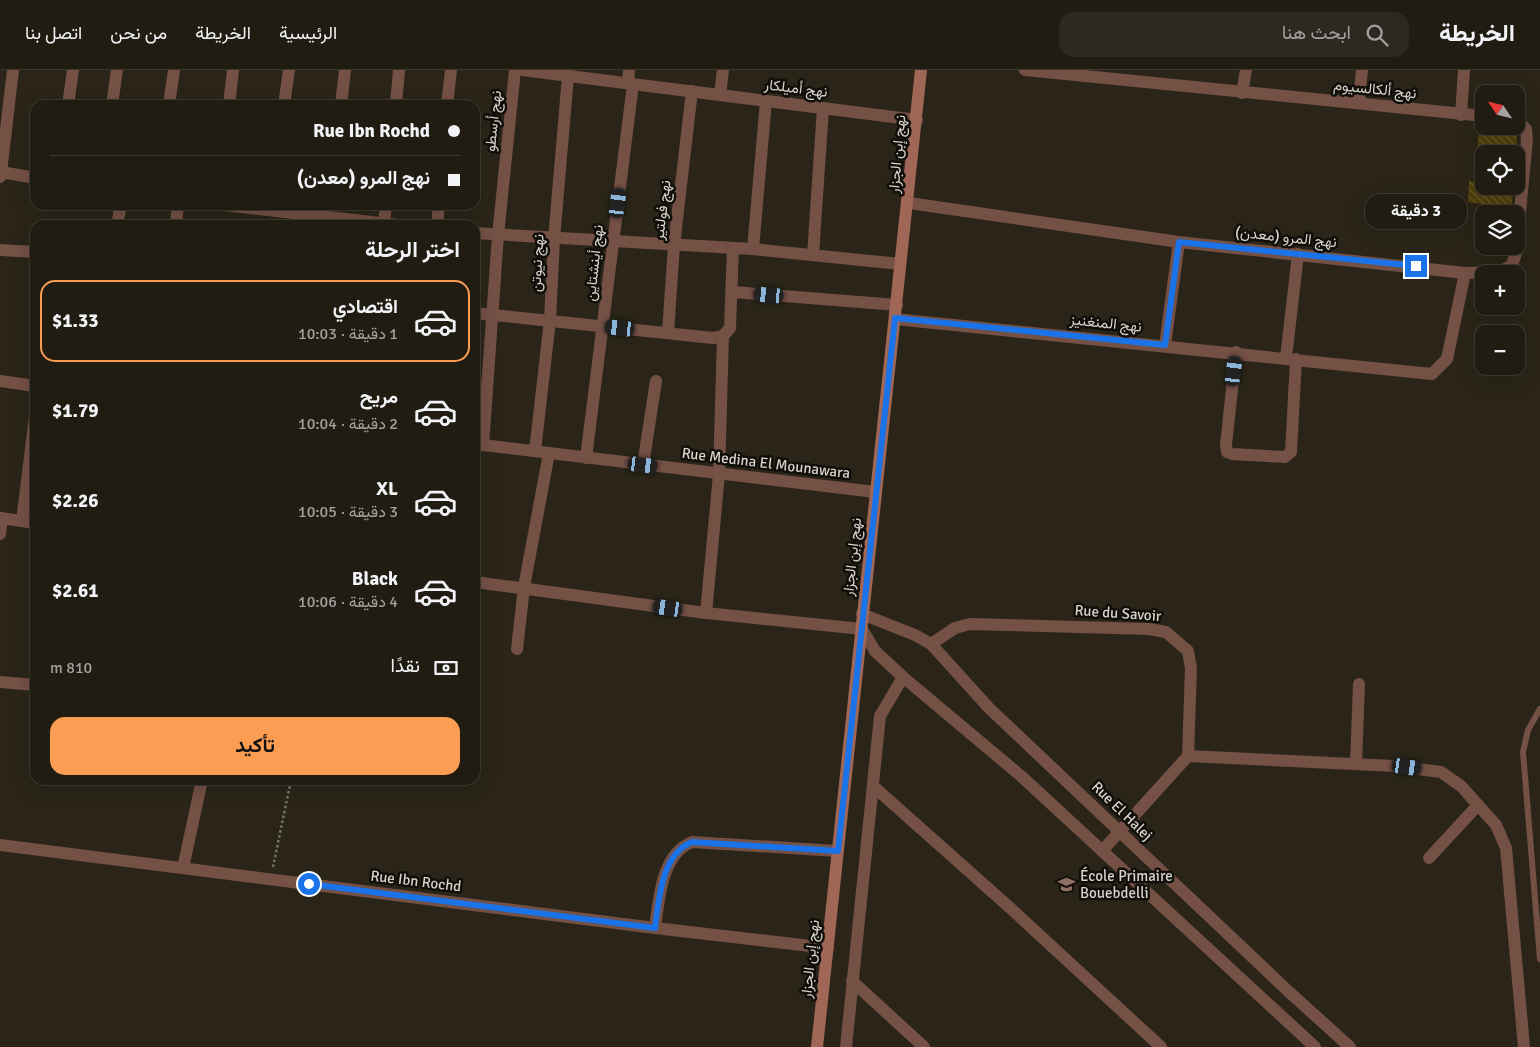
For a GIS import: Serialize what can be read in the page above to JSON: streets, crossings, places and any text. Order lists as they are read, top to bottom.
{
  "streets": {
    "street": [
      "نهج أميلكار",
      "نهج ألكالسيوم",
      "نهج أرسطو",
      "نهج إبن الجزار",
      "نهج فولتير",
      "نهج المرو (معدن)",
      "نهج نيوتن",
      "نهج أينشتاين",
      "نهج المنغنيز",
      "Rue Medina El Mounawara",
      "Rue du Savoir",
      "Rue El Halej",
      "Rue Ibn Rochd"
    ]
  },
  "crossings": [
    ["نهج أميلكار", "نهج إبن الجزار"],
    ["نهج أميلكار", "نهج فولتير"],
    ["نهج أميلكار", "نهج نيوتن"],
    ["نهج أميلكار", "نهج أينشتاين"],
    ["نهج إبن الجزار", "نهج المرو (معدن)"],
    ["نهج إبن الجزار", "نهج المنغنيز"],
    ["نهج إبن الجزار", "Rue Medina El Mounawara"],
    ["نهج إبن الجزار", "Rue El Halej"],
    ["نهج إبن الجزار", "Rue Ibn Rochd"],
    ["نهج المرو (معدن)", "نهج المنغنيز"],
    ["نهج نيوتن", "Rue Medina El Mounawara"],
    ["نهج أينشتاين", "Rue Medina El Mounawara"],
    ["Rue du Savoir", "Rue El Halej"]
  ],
  "places": {
    "school or university": ["École Primaire Bouebdelli"]
  },
  "north": "top left",
  "page": {
    "header": "الخريطة",
    "search": "ابحث هنا",
    "nav": [
      "الرئيسية",
      "الخريطة",
      "من نحن",
      "اتصل بنا"
    ],
    "map_buttons": ["+", "−"],
    "banner": ["Rue Ibn Rochd", "نهج المرو (معدن)"],
    "bubble": "3 دقيقة",
    "heading": "اختر الرحلة",
    "list": [
      {
        "name": "اقتصادي",
        "note": "1 دقيقة · 10:03",
        "value": "$1.33"
      },
      {
        "name": "مريح",
        "note": "2 دقيقة · 10:04",
        "value": "$1.79"
      },
      {
        "name": "XL",
        "note": "3 دقيقة · 10:05",
        "value": "$2.26"
      },
      {
        "name": "Black",
        "note": "4 دقيقة · 10:06",
        "value": "$2.61"
      }
    ],
    "pay": ["نقدًا", "810 m"],
    "buttons": "تأكيد"
  }
}
